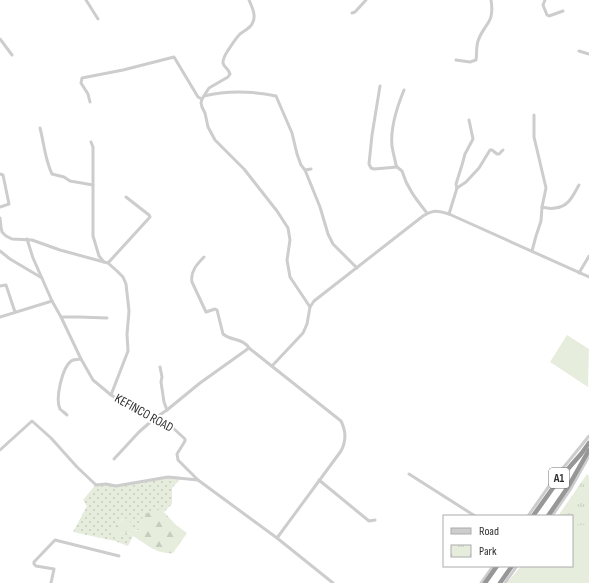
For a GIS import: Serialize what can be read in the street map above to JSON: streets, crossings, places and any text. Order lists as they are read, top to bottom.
{
  "streets": {
    "highway": ["A1"],
    "street": ["KEFINCO ROAD"]
  },
  "legend": ["Road", "Park"]
}
